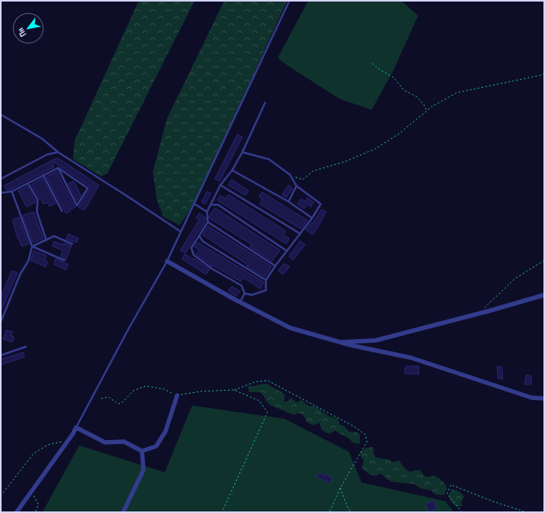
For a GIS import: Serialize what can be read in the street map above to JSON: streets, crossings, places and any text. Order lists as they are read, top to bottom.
{
  "north": "bottom left"
}
